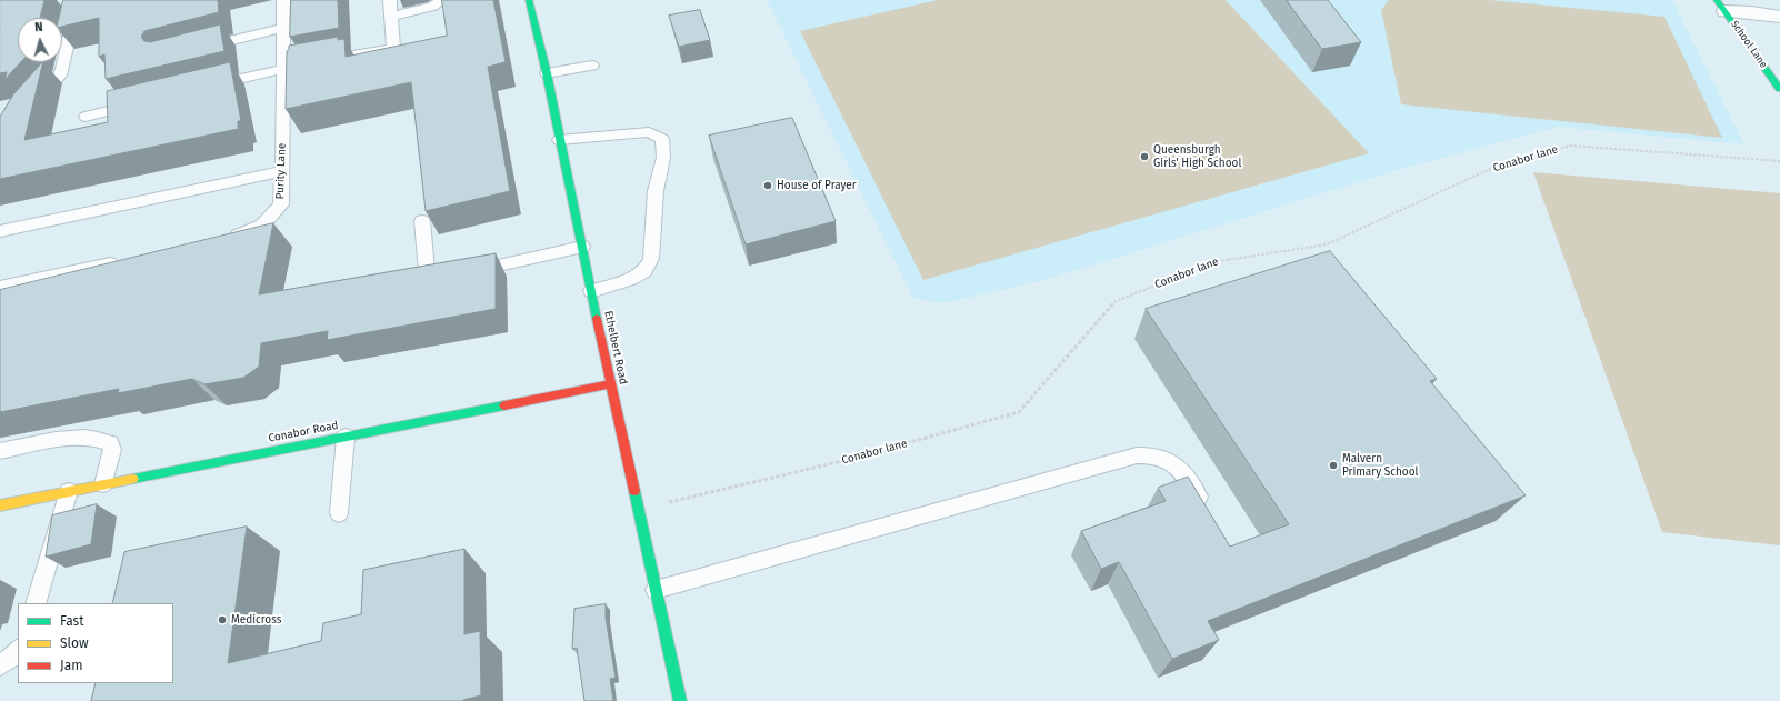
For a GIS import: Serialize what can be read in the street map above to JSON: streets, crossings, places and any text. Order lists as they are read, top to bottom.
{
  "streets": {
    "street": ["School Lane", "Ethelbert Road", "Conabor Road"],
    "lane": ["Purity Lane"],
    "path": ["Conabor lane"]
  },
  "crossings": [
    ["Conabor lane", "Ethelbert Road"],
    ["Ethelbert Road", "Conabor Road"]
  ],
  "places": [
    "Queensburgh Girls' High School",
    "House of Prayer",
    "Malvern Primary School",
    "Medicross"
  ],
  "legend": ["Fast", "Slow", "Jam"],
  "north": "top"
}
